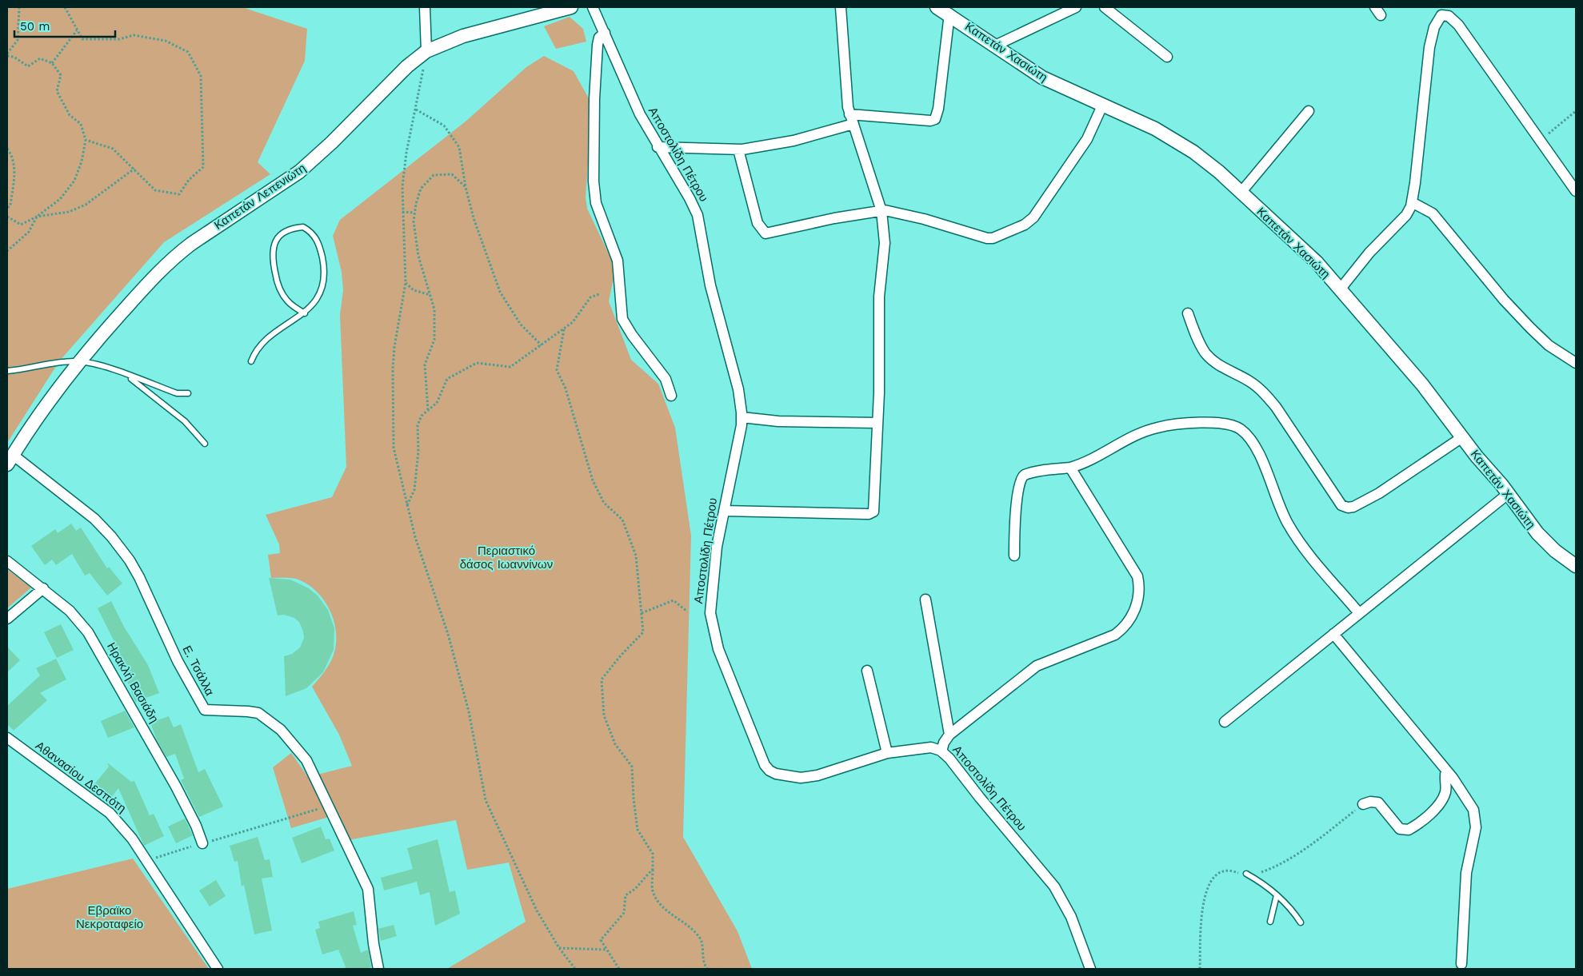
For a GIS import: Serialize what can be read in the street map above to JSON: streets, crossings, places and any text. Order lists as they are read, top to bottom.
{
  "streets": {
    "street": [
      "Καπετάν Χασιώτη",
      "Αποστολίδη Πέτρου",
      "Καπετάν Λεπενιώτη",
      "Ε. Τσάλλα",
      "Ηρακλή Βασιάδη",
      "Αθανασίου Δεσπότη"
    ]
  },
  "crossings": [
    ["Καπετάν Λεπενιώτη", "Ε. Τσάλλα"]
  ],
  "parks": ["Περιαστικό δάσος Ιωαννίνων", "Εβραϊκο Νεκροταφείο"],
  "scale_bar": "50 m"
}
